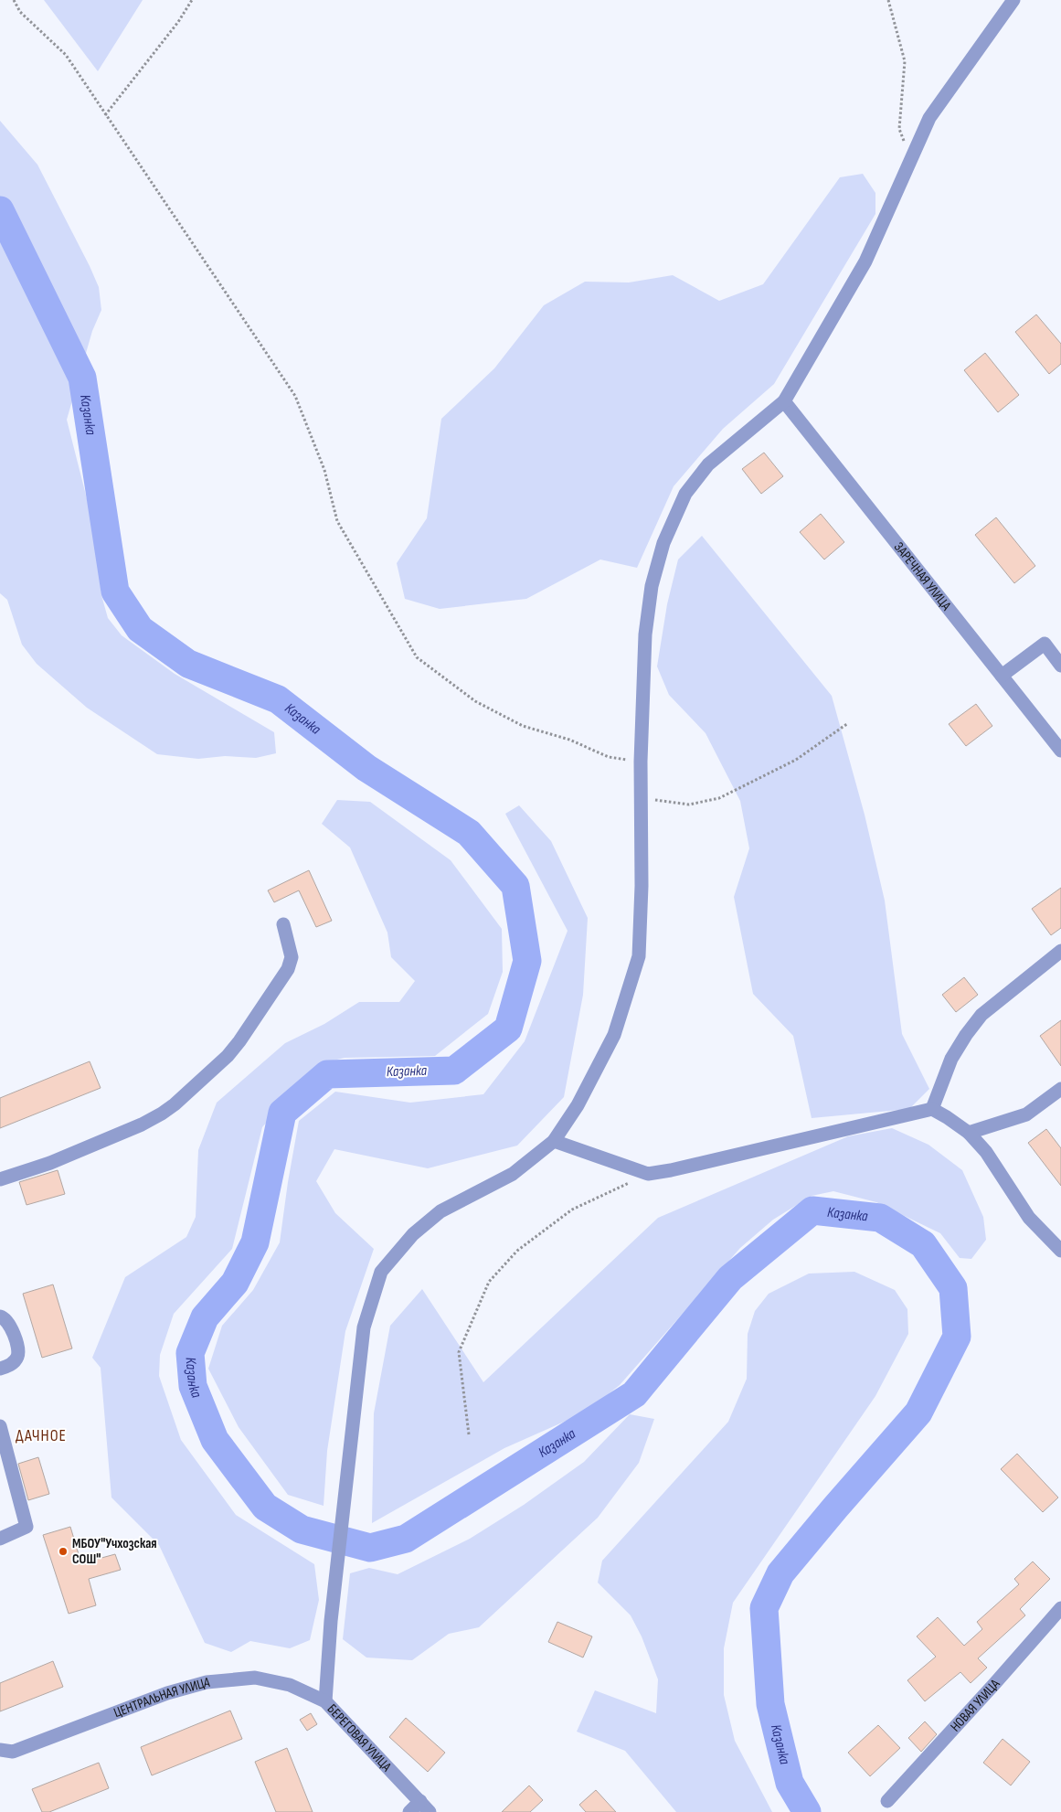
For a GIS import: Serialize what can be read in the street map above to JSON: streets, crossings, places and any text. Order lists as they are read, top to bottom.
{
  "streets": {
    "street": [
      "ЗАРЕЧНАЯ УЛИЦА",
      "ЦЕНТРАЛЬНАЯ УЛИЦА",
      "НОВАЯ УЛИЦА",
      "БЕРЕГОВАЯ УЛИЦА"
    ]
  },
  "crossings": [
    ["ЗАРЕЧНАЯ УЛИЦА", "БЕРЕГОВАЯ УЛИЦА"],
    ["ЦЕНТРАЛЬНАЯ УЛИЦА", "БЕРЕГОВАЯ УЛИЦА"]
  ],
  "districts": ["ДАЧНОЕ"],
  "water": ["Казанка"],
  "places": ["МБОУ\"Учхозская СОШ\""]
}
